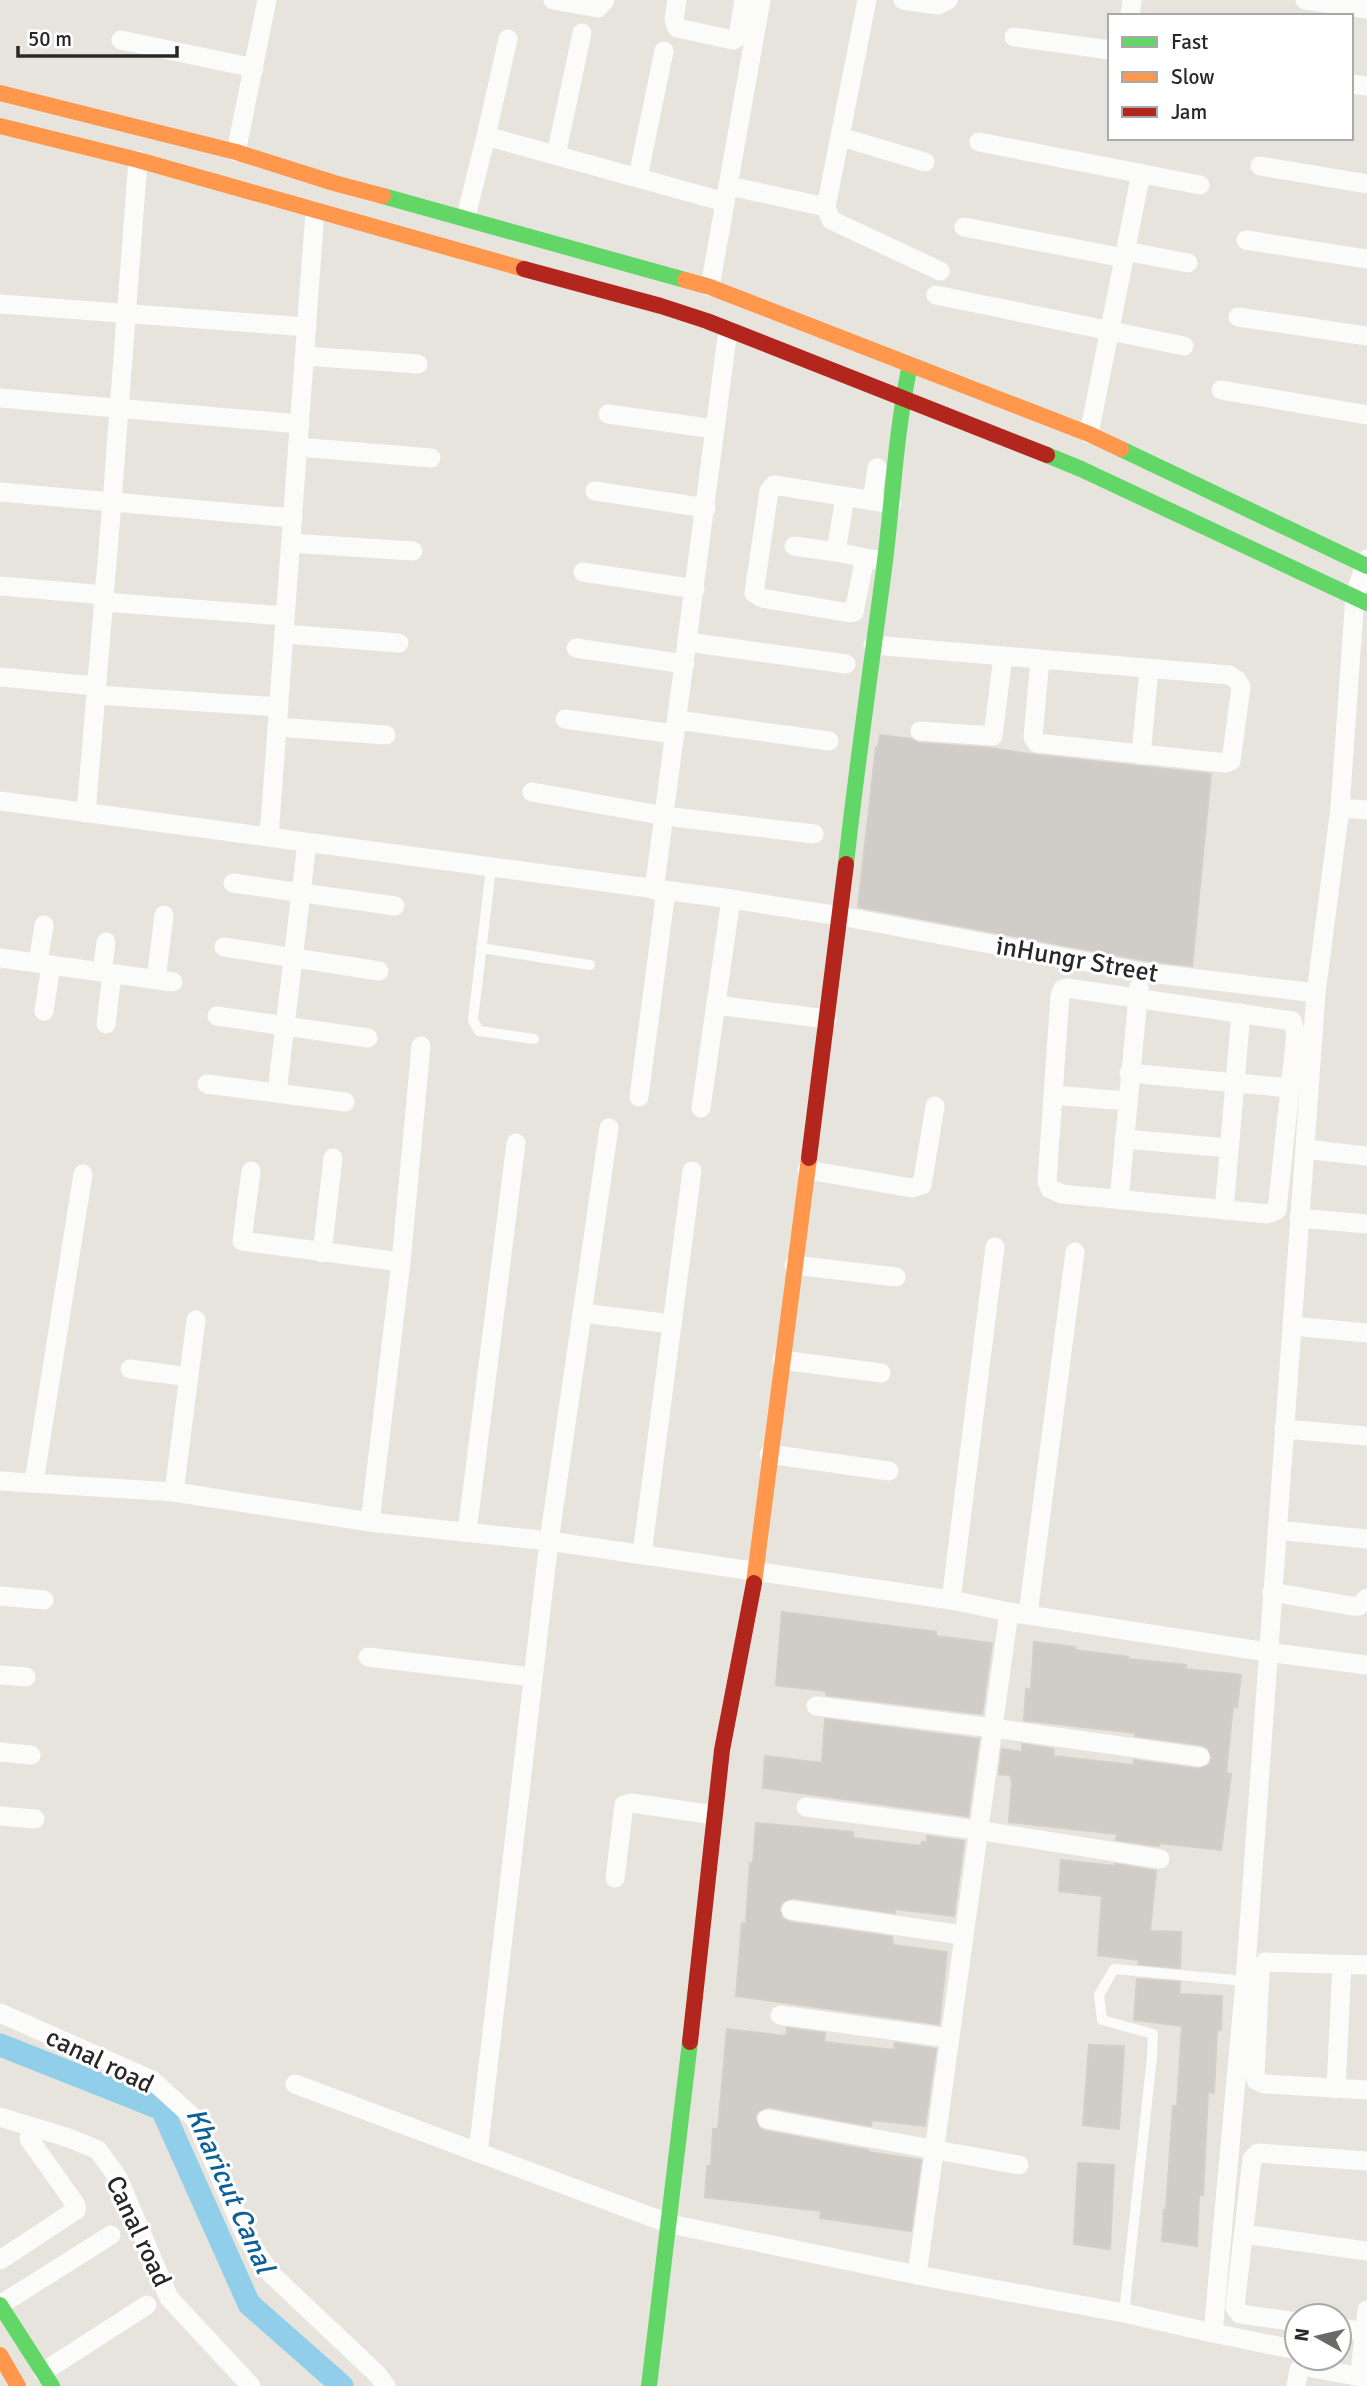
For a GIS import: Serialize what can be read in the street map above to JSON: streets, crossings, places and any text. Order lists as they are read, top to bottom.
{
  "streets": {
    "street": ["inHungr Street", "canal road", "Canal road"]
  },
  "water": ["Kharicut Canal"],
  "legend": ["Fast", "Slow", "Jam"],
  "scale_bar": "50 m",
  "north": "left"
}
